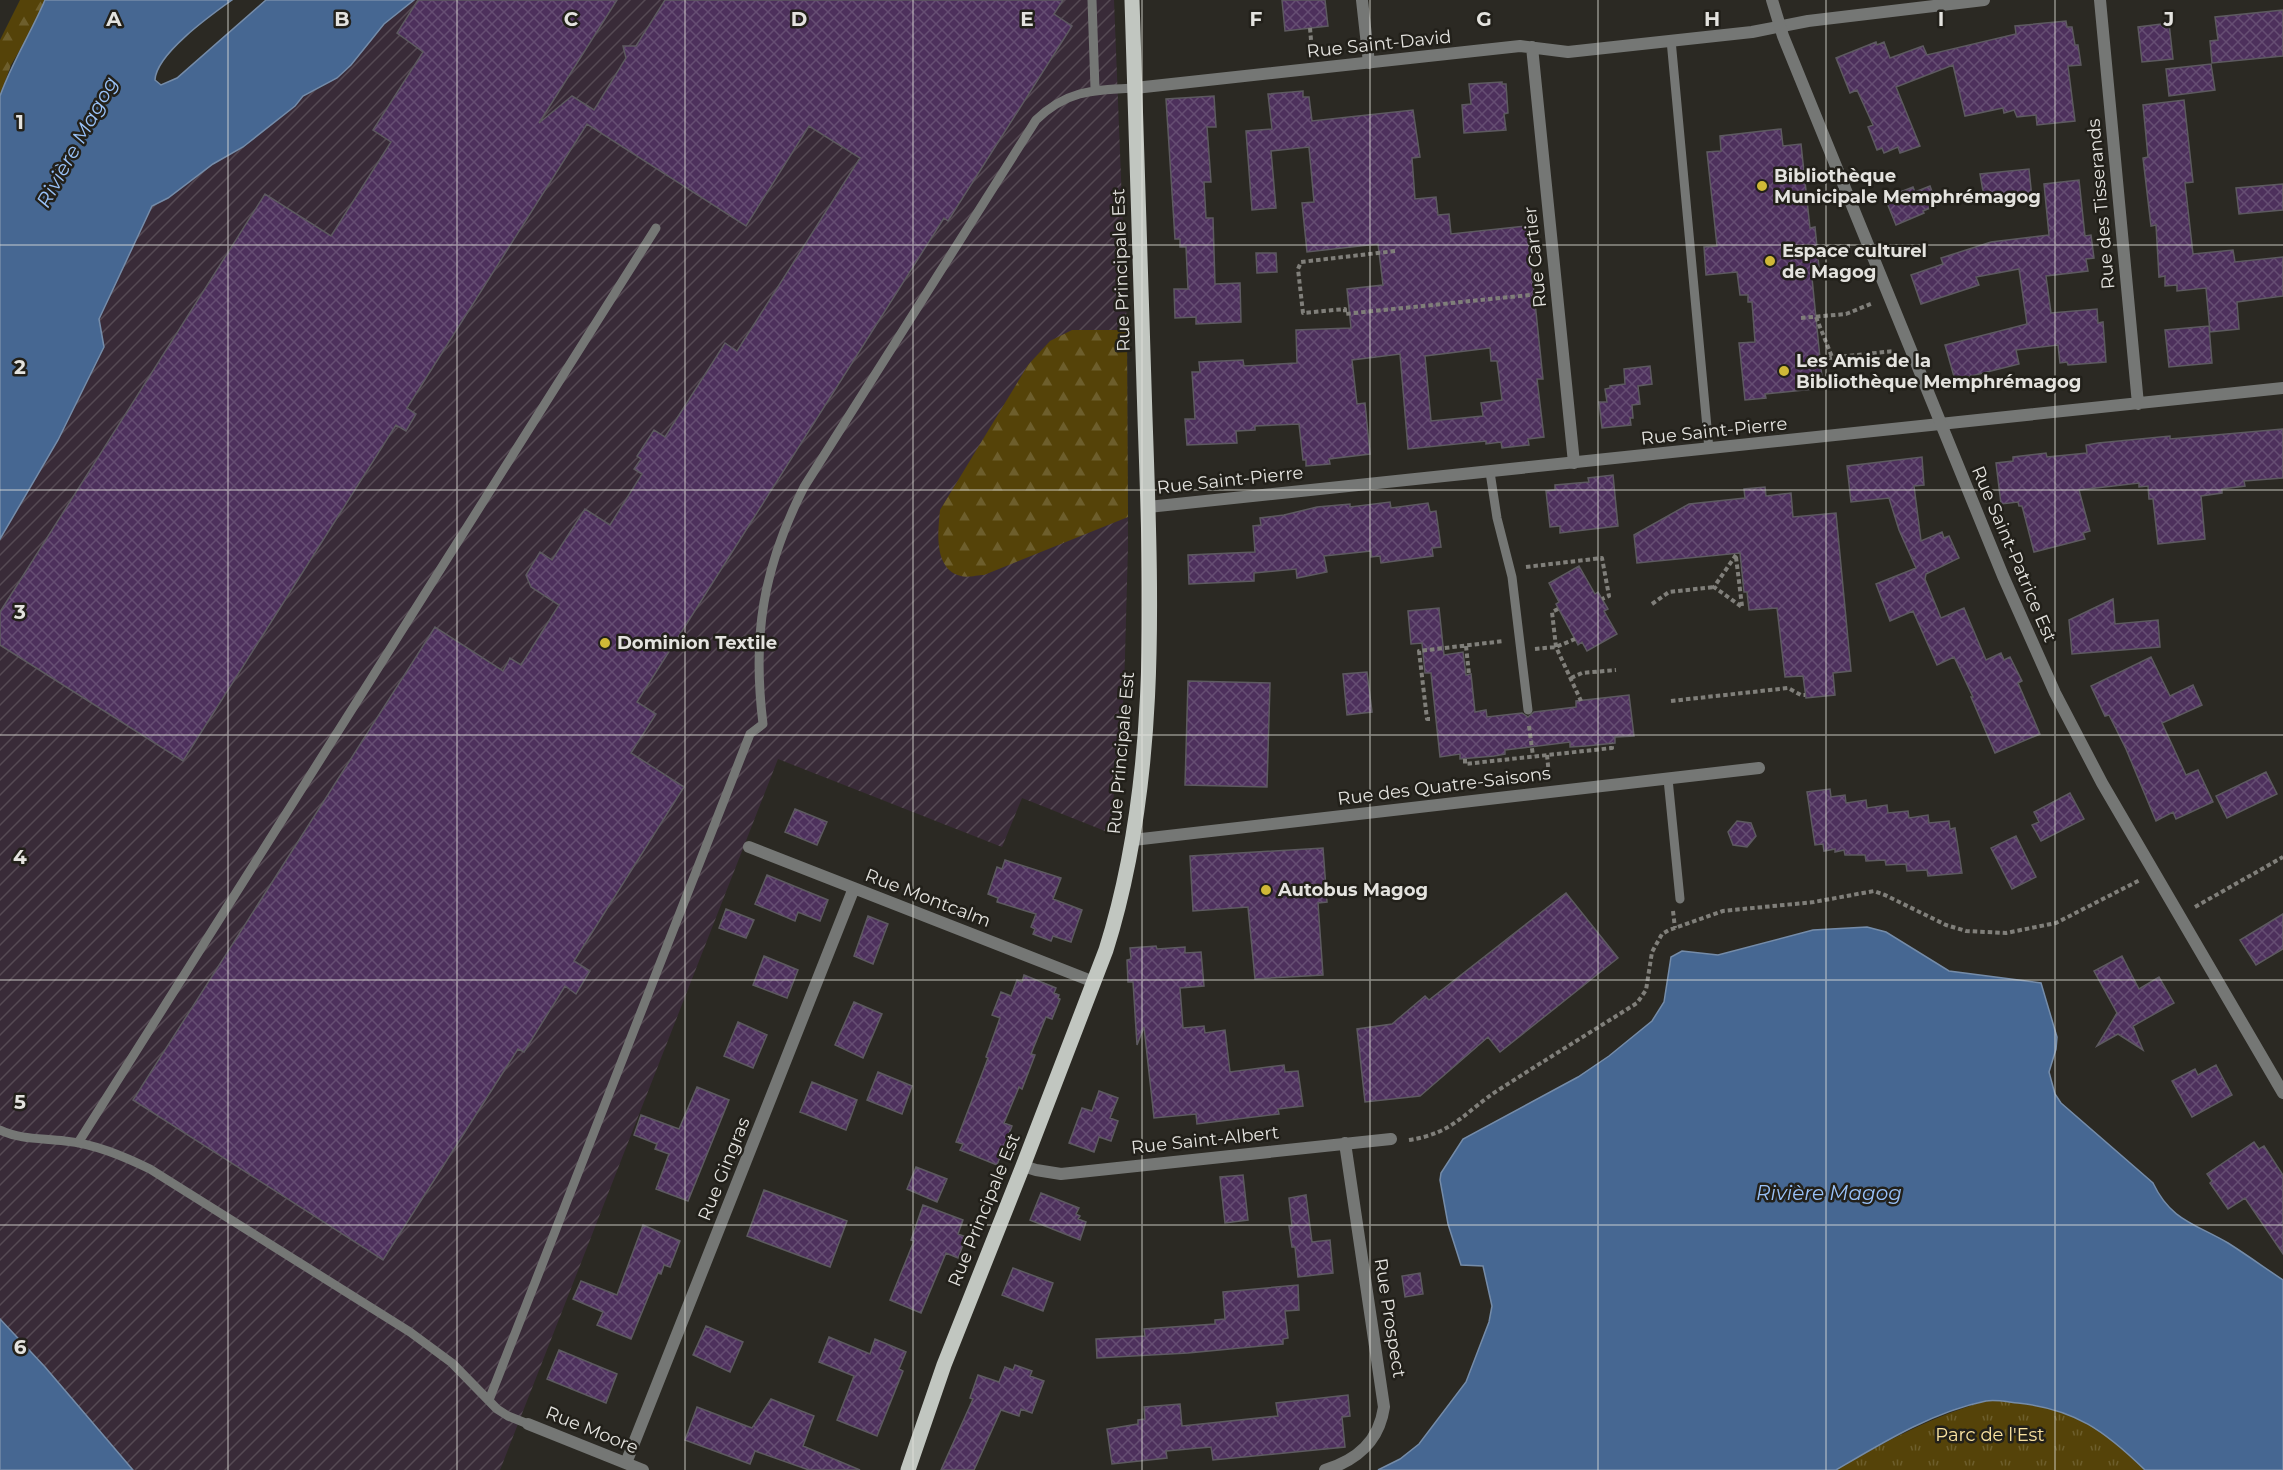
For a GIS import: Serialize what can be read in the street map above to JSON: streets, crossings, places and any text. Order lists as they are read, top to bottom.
{
  "streets": {
    "main road": ["Rue Principale Est"],
    "street": [
      "Rue Saint-David",
      "Rue des Tisserands",
      "Rue Cartier",
      "Rue Saint-Pierre",
      "Rue Saint-Patrice Est",
      "Rue des Quatre-Saisons",
      "Rue Montcalm",
      "Rue Saint-Albert",
      "Rue Gingras",
      "Rue Prospect",
      "Rue Moore"
    ]
  },
  "crossings": [
    ["Rue Saint-David", "Rue Cartier"],
    ["Rue Saint-David", "Rue Principale Est"],
    ["Rue Saint-David", "Rue Saint-Patrice Est"],
    ["Rue des Tisserands", "Rue Saint-Pierre"],
    ["Rue Cartier", "Rue Saint-Pierre"],
    ["Rue Principale Est", "Rue Saint-Pierre"],
    ["Rue Principale Est", "Rue des Quatre-Saisons"],
    ["Rue Principale Est", "Rue Montcalm"],
    ["Rue Principale Est", "Rue Saint-Albert"],
    ["Rue Saint-Pierre", "Rue Saint-Patrice Est"],
    ["Rue Montcalm", "Rue Gingras"],
    ["Rue Saint-Albert", "Rue Prospect"],
    ["Rue Gingras", "Rue Moore"]
  ],
  "water": ["Rivière Magog"],
  "parks": ["Parc de l'Est"],
  "places": [
    "Bibliothèque Municipale Memphrémagog",
    "Espace culturel de Magog",
    "Les Amis de la Bibliothèque Memphrémagog",
    "Dominion Textile",
    "Autobus Magog"
  ],
  "grid": {
    "columns": [
      "A",
      "B",
      "C",
      "D",
      "E",
      "F",
      "G",
      "H",
      "I",
      "J"
    ],
    "rows": [
      "1",
      "2",
      "3",
      "4",
      "5",
      "6"
    ]
  }
}
